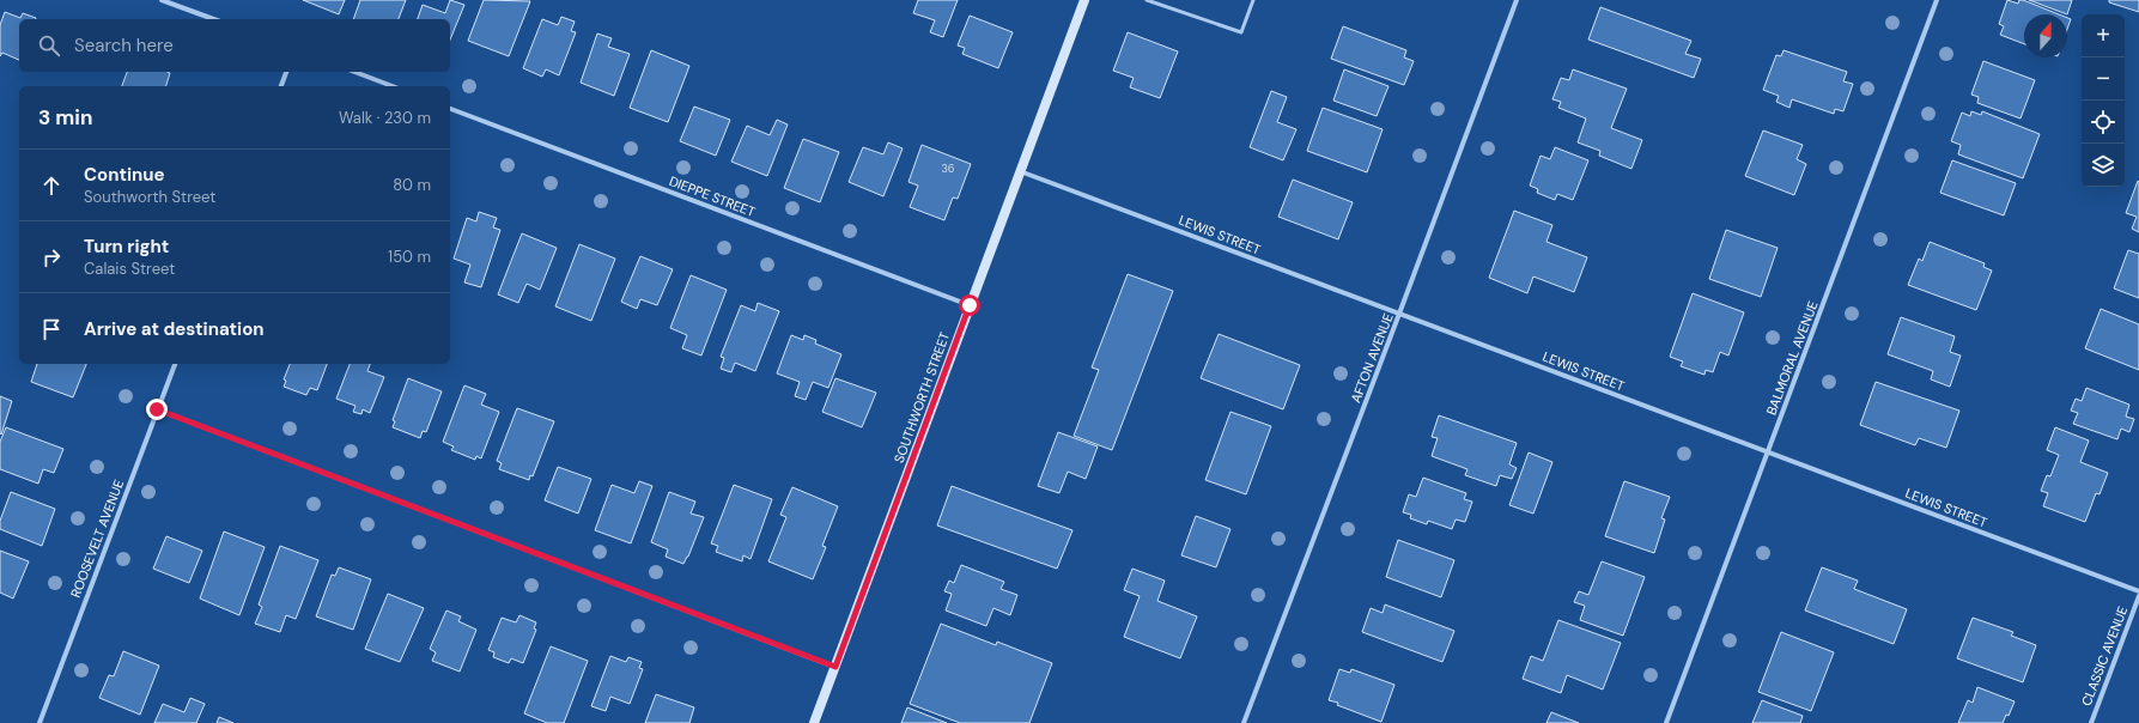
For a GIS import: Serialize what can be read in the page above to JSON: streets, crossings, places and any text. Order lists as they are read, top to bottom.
{
  "streets": {
    "main road": ["SOUTHWORTH STREET"],
    "street": [
      "DIEPPE STREET",
      "LEWIS STREET",
      "AFTON AVENUE",
      "BALMORAL AVENUE",
      "ROOSEVELT AVENUE",
      "CLASSIC AVENUE"
    ]
  },
  "crossings": [
    ["DIEPPE STREET", "SOUTHWORTH STREET"],
    ["LEWIS STREET", "AFTON AVENUE"],
    ["LEWIS STREET", "BALMORAL AVENUE"],
    ["LEWIS STREET", "SOUTHWORTH STREET"]
  ],
  "house_numbers": ["36"],
  "north": "top",
  "page": {
    "map_buttons": ["+", "−"],
    "search": "Search here",
    "heading": ["3 min", "Walk · 230 m"],
    "list": [
      ["Continue", "Southworth Street", "80 m"],
      ["Turn right", "Calais Street", "150 m"],
      "Arrive at destination"
    ]
  }
}
